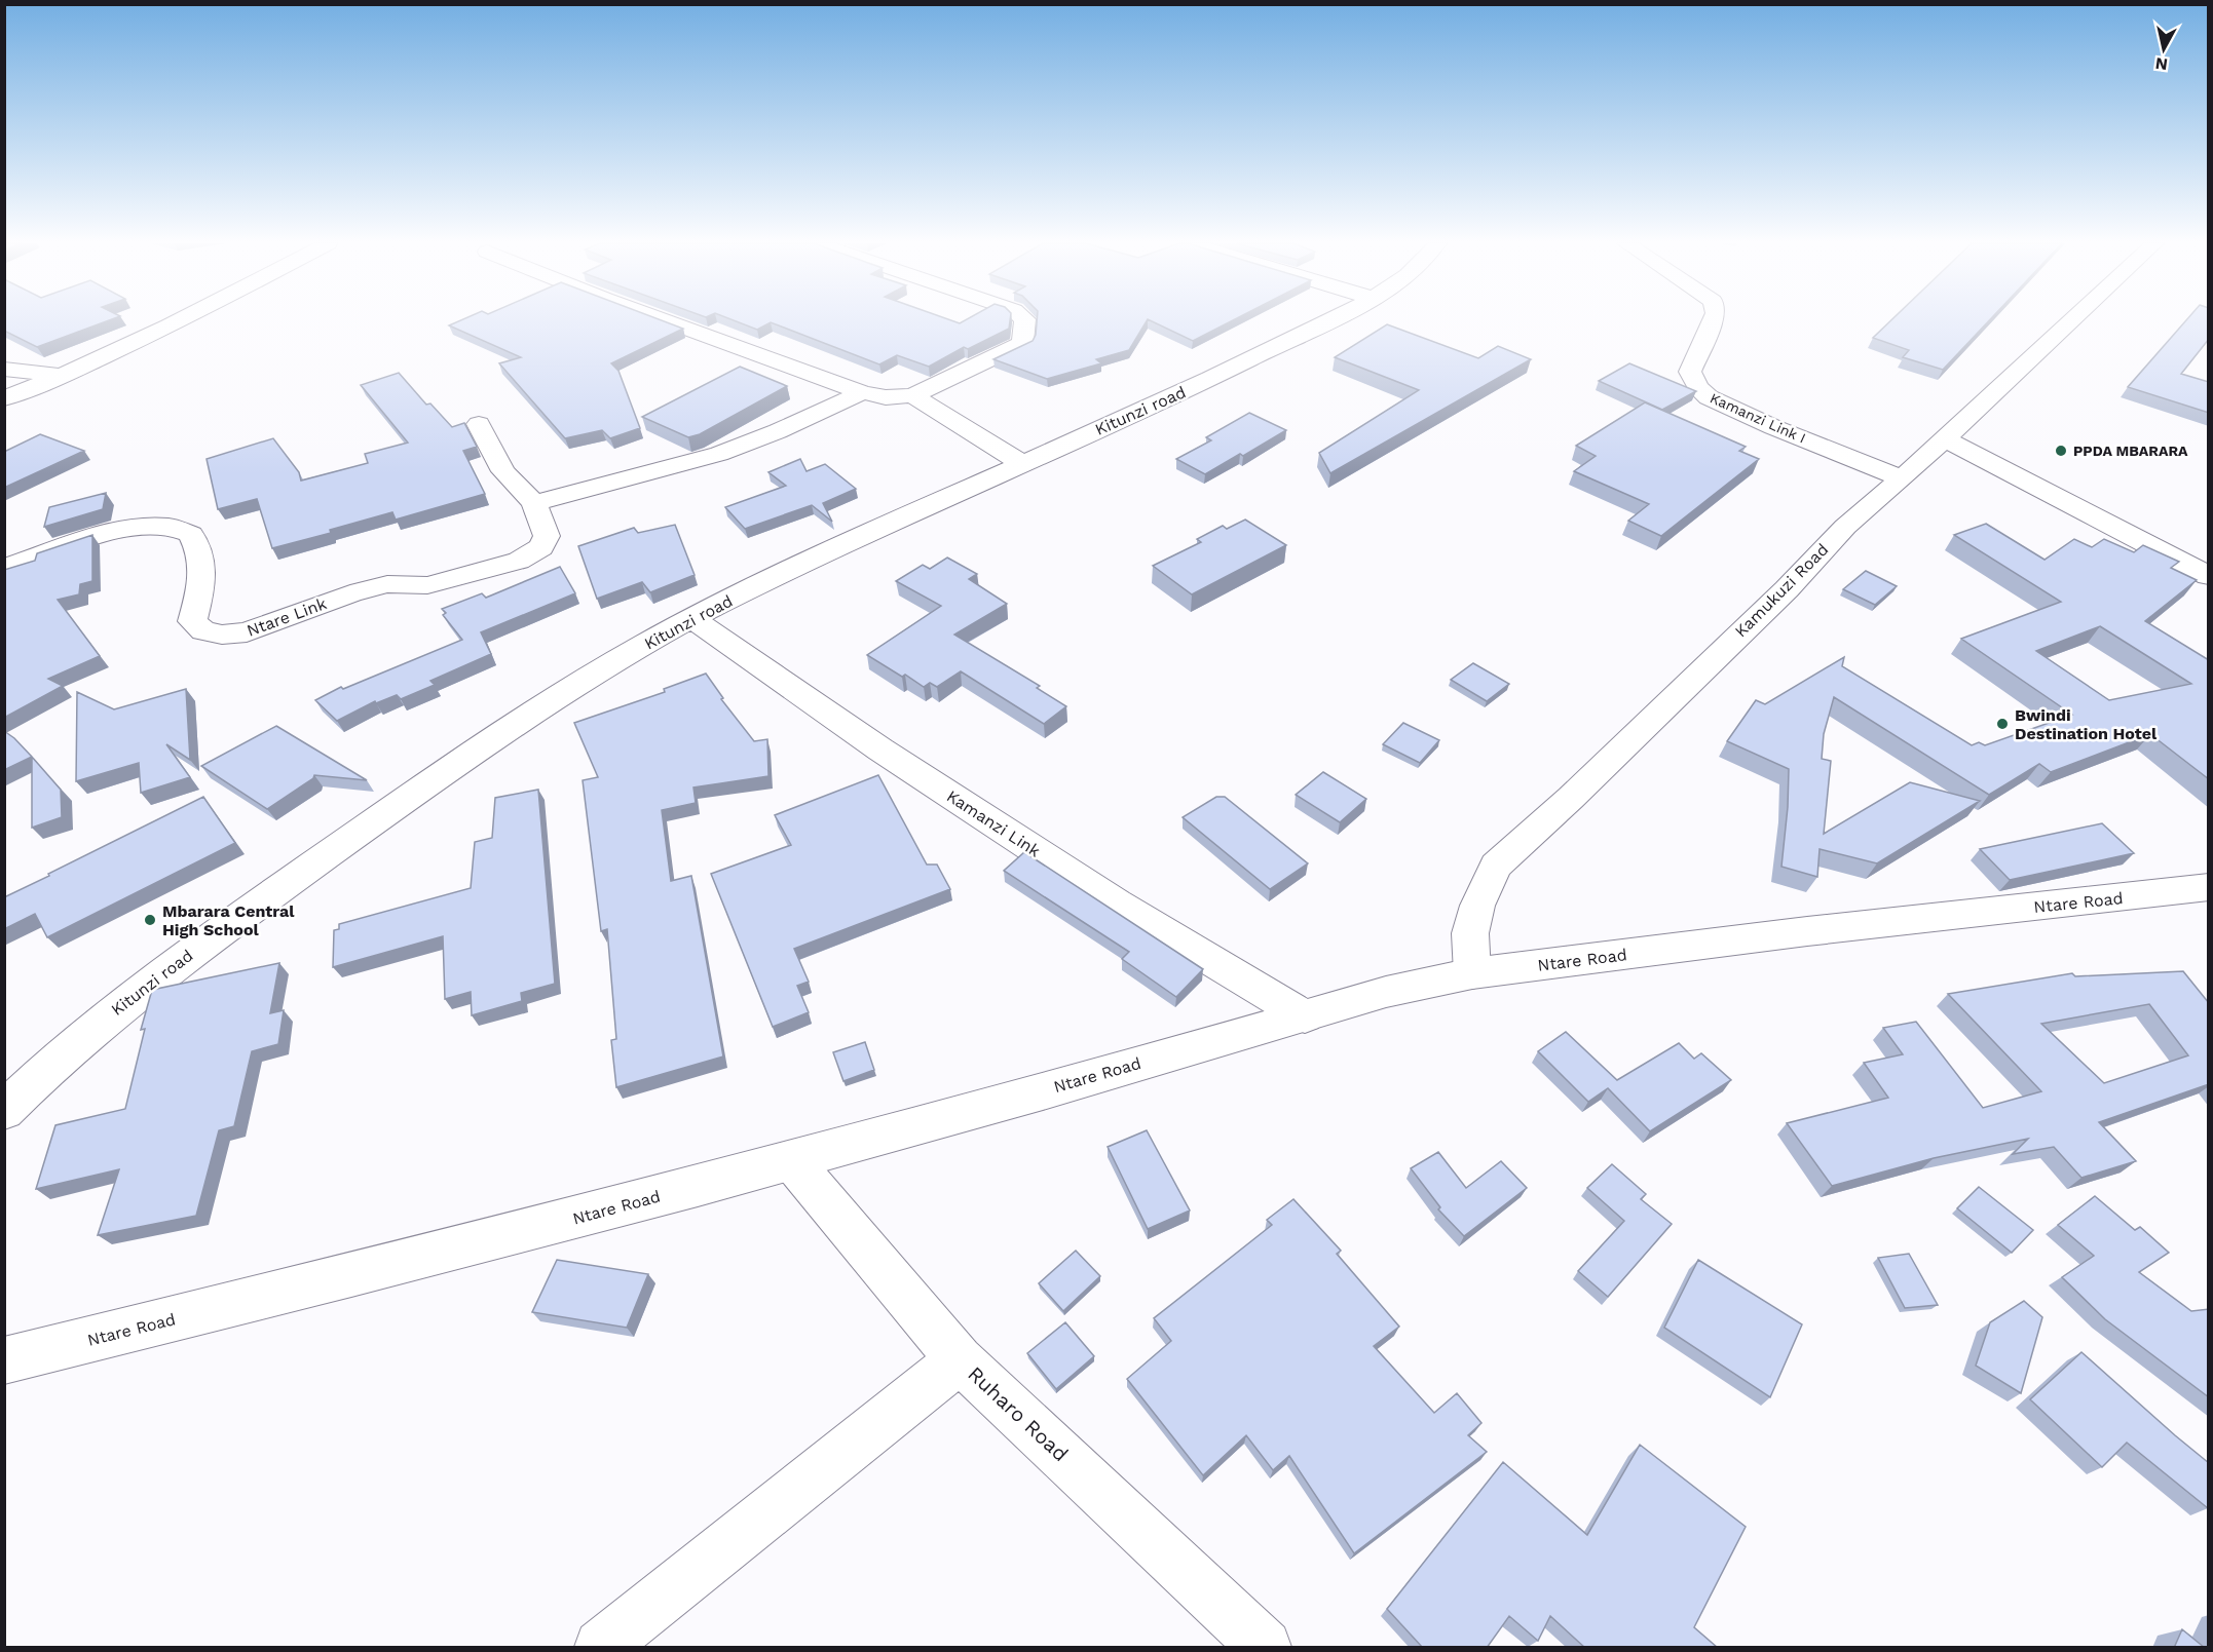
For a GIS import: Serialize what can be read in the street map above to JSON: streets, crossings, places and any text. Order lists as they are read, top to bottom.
{
  "streets": {
    "street": [
      "Kitunzi road",
      "Kamanzi Link I",
      "Kamukuzi Road",
      "Ntare Link",
      "Kamanzi Link",
      "Ntare Road",
      "Ruharo Road"
    ]
  },
  "crossings": [
    ["Kitunzi road", "Kamanzi Link"],
    ["Kamanzi Link I", "Kamukuzi Road"],
    ["Kamukuzi Road", "Ntare Road"],
    ["Kamanzi Link", "Ntare Road"],
    ["Ntare Road", "Ruharo Road"]
  ],
  "places": ["PPDA MBARARA", "Bwindi Destination Hotel", "Mbarara Central High School"],
  "north": "bottom"
}
